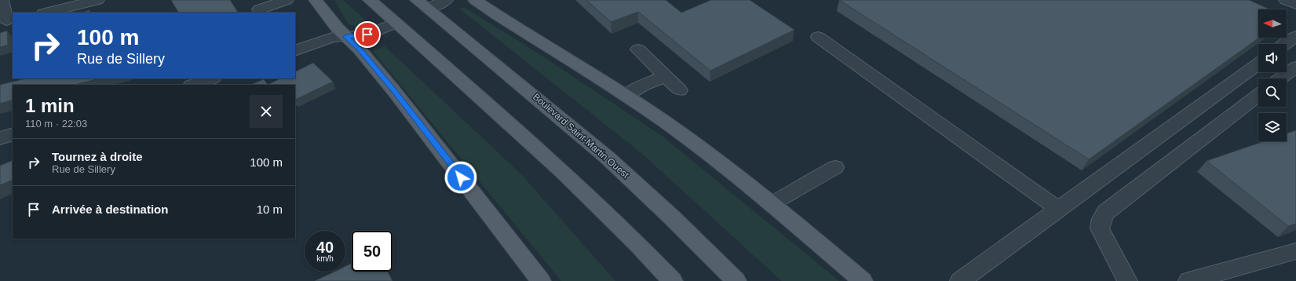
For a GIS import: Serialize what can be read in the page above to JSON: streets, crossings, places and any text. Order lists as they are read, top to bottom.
{
  "streets": {
    "main road": ["Boulevard Saint-Martin Ouest"]
  },
  "north": "left",
  "page": {
    "turn": ["100 m", "Rue de Sillery"],
    "heading": ["1 min", "110 m · 22:03"],
    "list": [
      {
        "name": "Tournez à droite",
        "note": "Rue de Sillery",
        "value": "100 m"
      },
      {
        "name": "Arrivée à destination",
        "value": "10 m"
      }
    ],
    "speed": "40 km/h",
    "limit": "50"
  }
}
